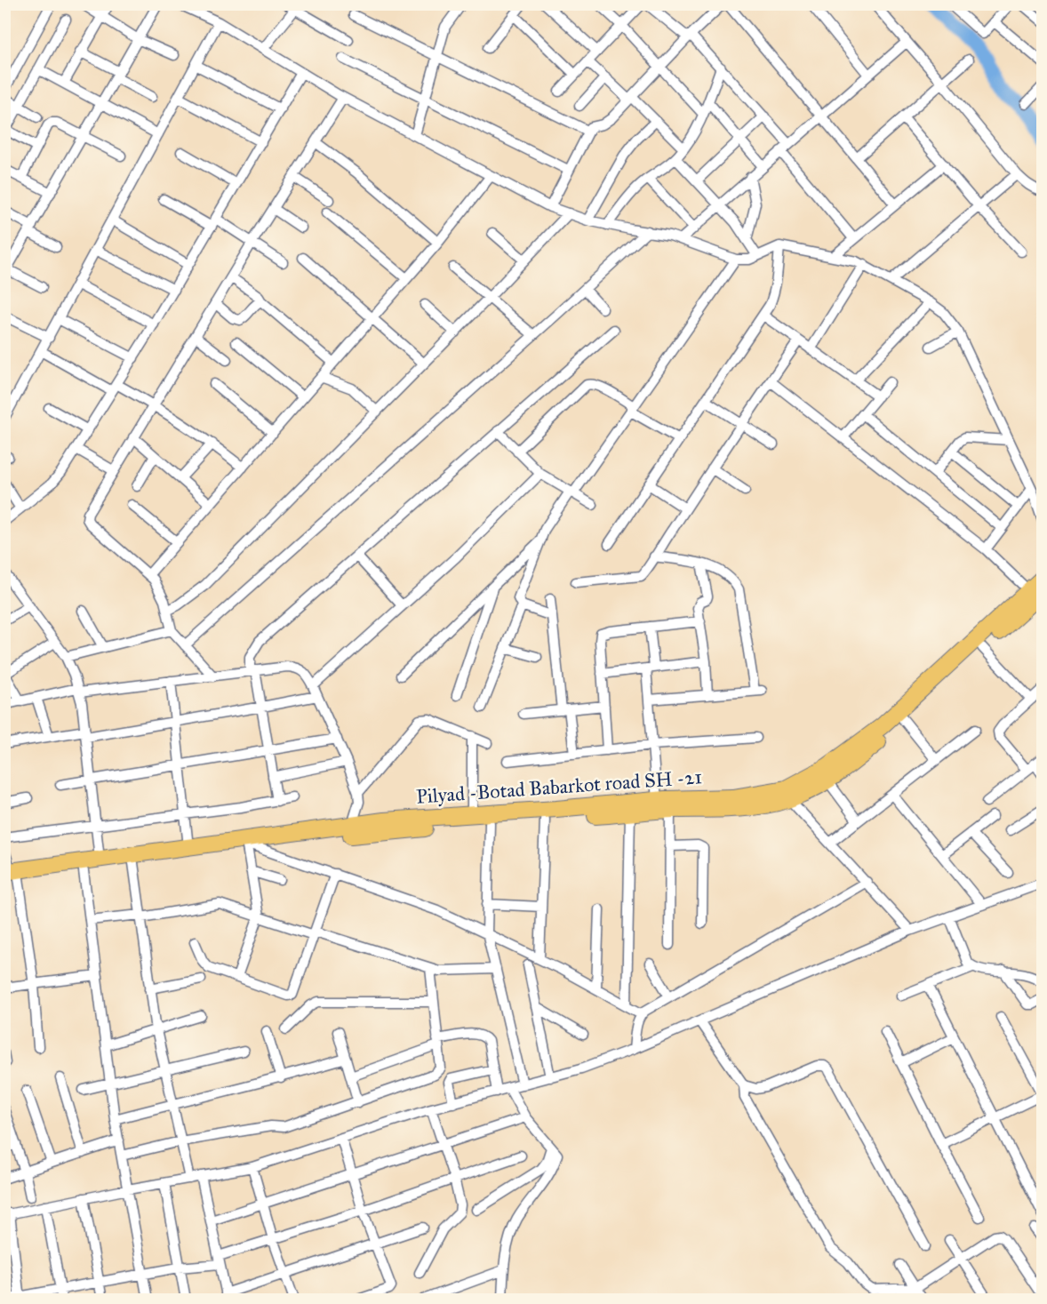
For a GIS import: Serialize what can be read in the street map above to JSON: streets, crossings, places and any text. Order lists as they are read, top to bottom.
{
  "streets": {
    "main road": ["Pilyad -Botad Babarkot road SH -21"]
  }
}
